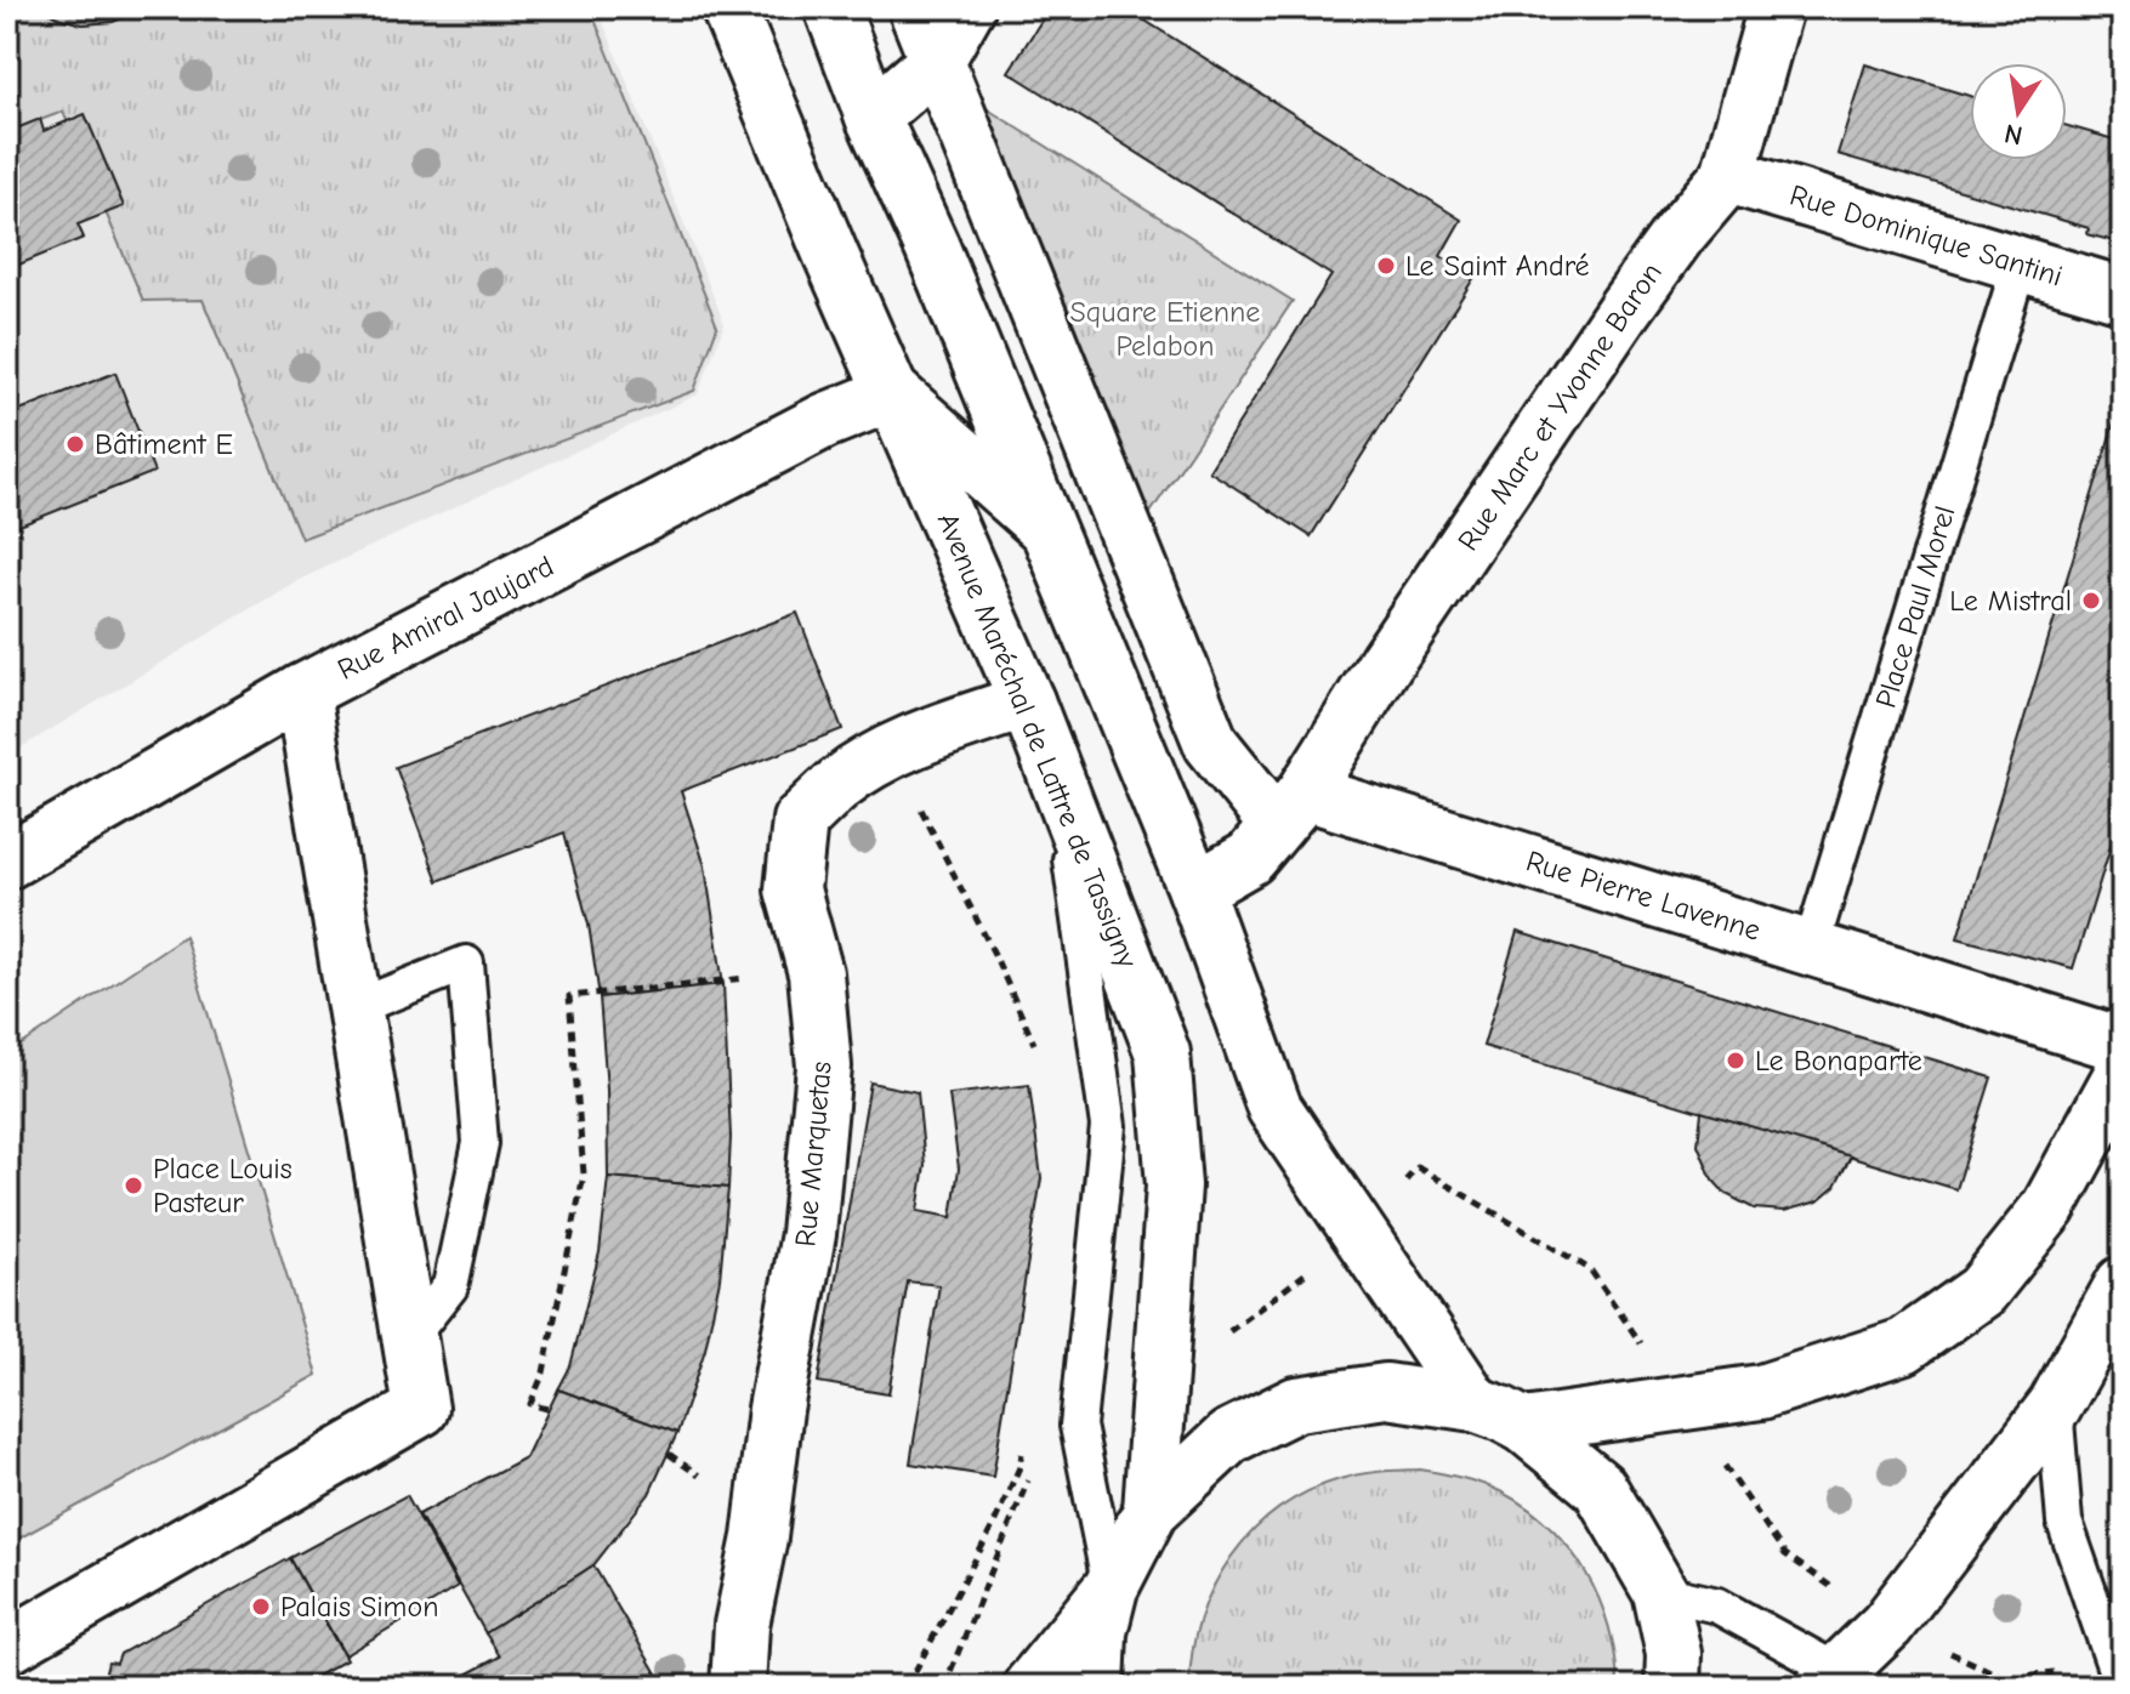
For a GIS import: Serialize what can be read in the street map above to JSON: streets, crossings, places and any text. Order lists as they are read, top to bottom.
{
  "streets": {
    "street": [
      "Rue Dominique Santini",
      "Rue Marc et Yvonne Baron",
      "Rue Amiral Jaujard",
      "Avenue Maréchal de Lattre de Tassigny",
      "Rue Pierre Lavenne",
      "Rue Marquetas"
    ],
    "lane": ["Place Paul Morel"]
  },
  "crossings": [
    ["Rue Dominique Santini", "Rue Marc et Yvonne Baron"],
    ["Rue Dominique Santini", "Place Paul Morel"],
    ["Rue Marc et Yvonne Baron", "Rue Pierre Lavenne"],
    ["Place Paul Morel", "Rue Pierre Lavenne"],
    ["Rue Amiral Jaujard", "Avenue Maréchal de Lattre de Tassigny"],
    ["Avenue Maréchal de Lattre de Tassigny", "Rue Marquetas"]
  ],
  "parks": ["Square Etienne Pelabon"],
  "places": [
    "Le Saint André",
    "Bâtiment E",
    "Le Mistral",
    "Le Bonaparte",
    "Place Louis Pasteur",
    "Palais Simon"
  ],
  "north": "bottom"
}
